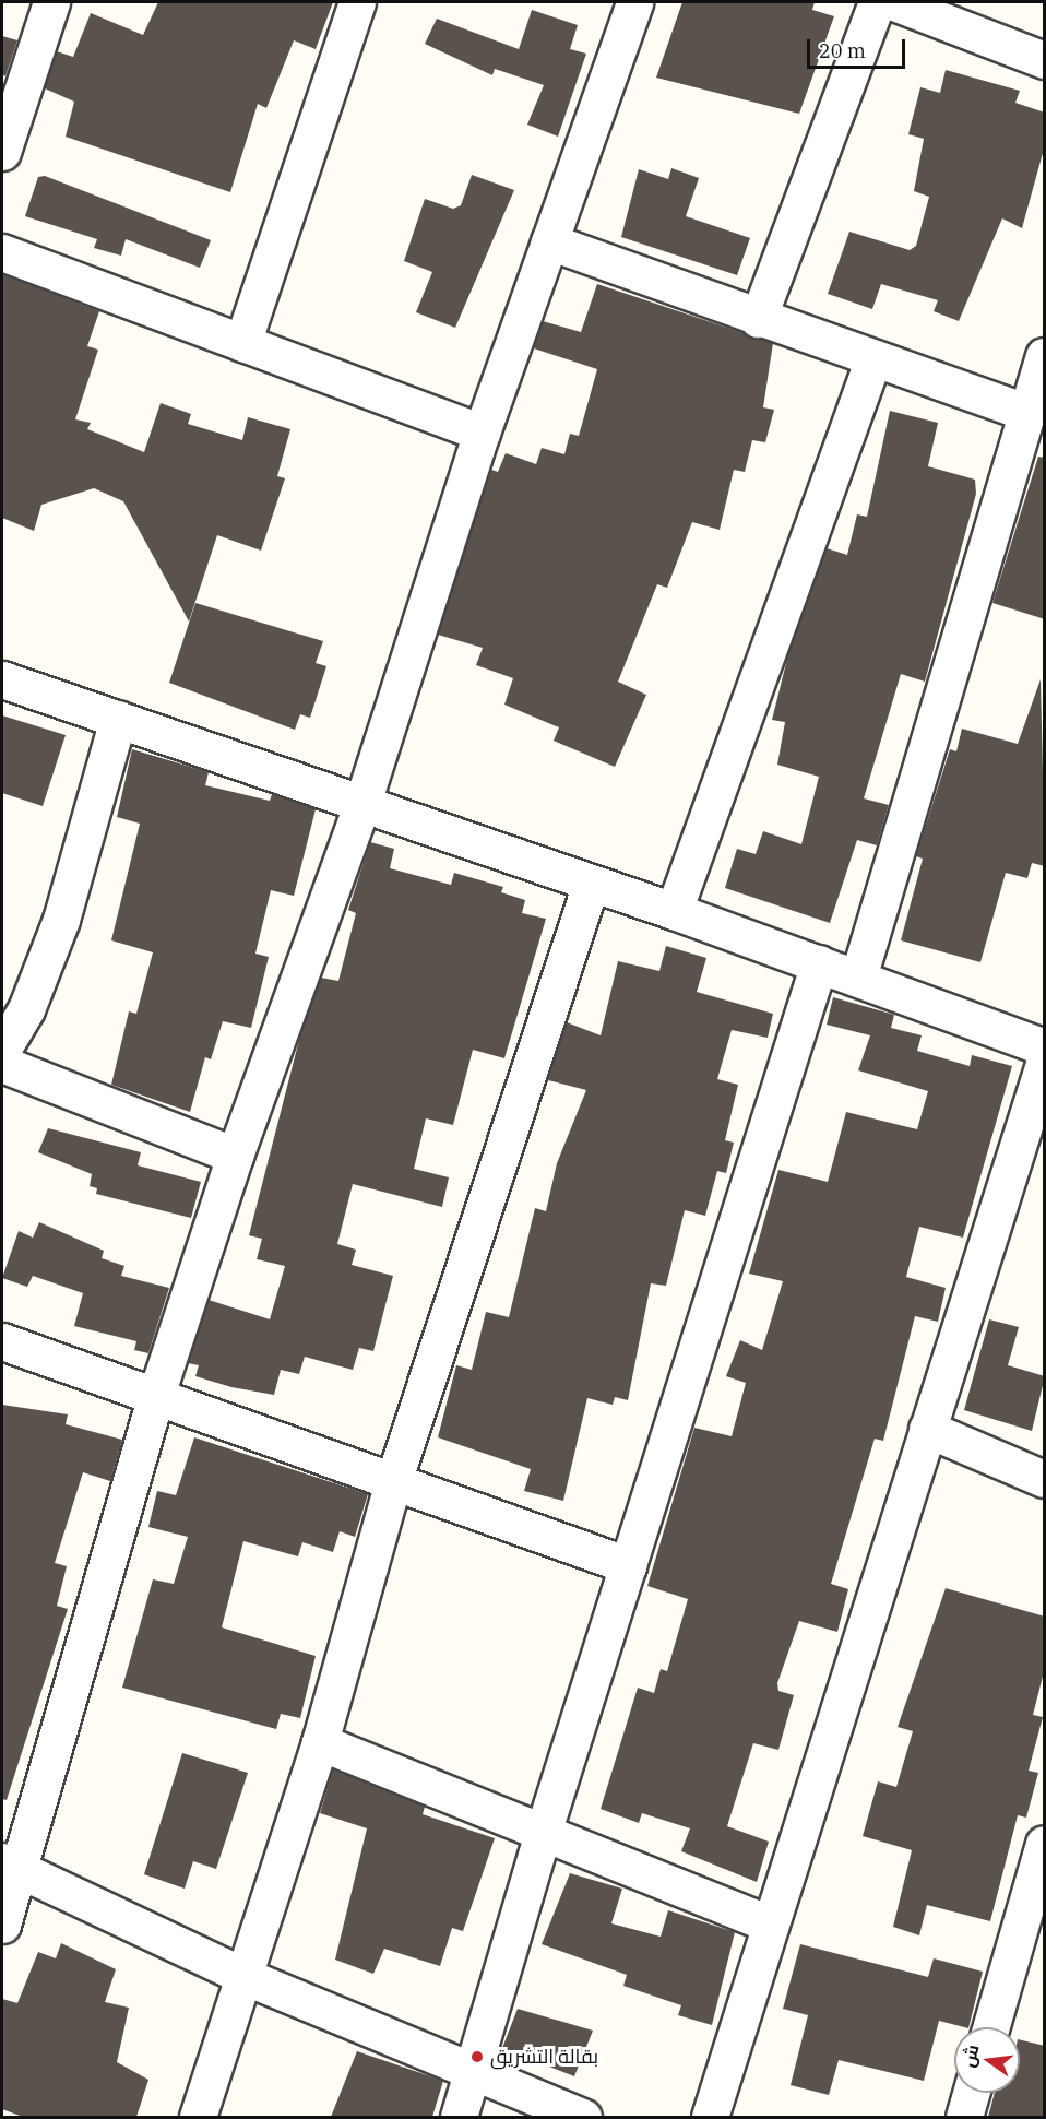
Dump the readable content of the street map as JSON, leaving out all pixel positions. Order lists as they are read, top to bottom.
{
  "places": ["بقالة التشريق"],
  "scale_bar": "20 m",
  "north": "left"
}
